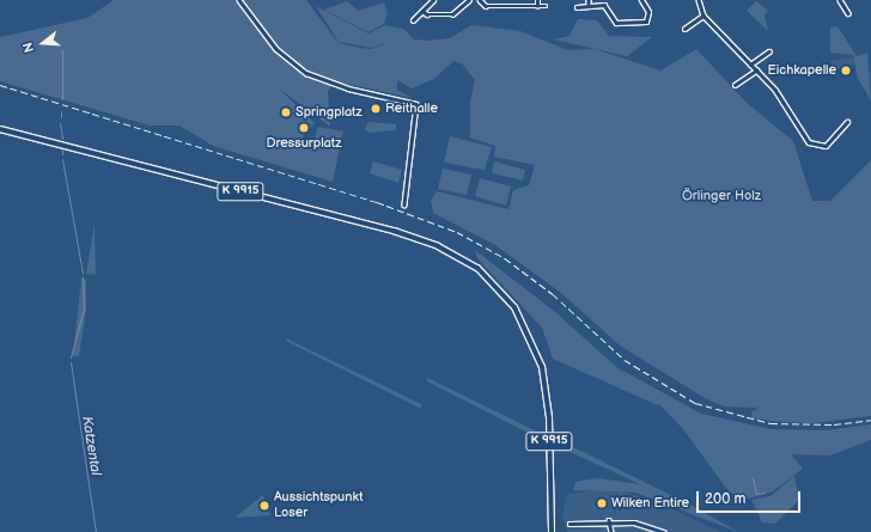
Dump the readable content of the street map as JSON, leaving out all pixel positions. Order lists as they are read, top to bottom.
{
  "streets": {
    "main road": ["K 9915"]
  },
  "water": ["Katzental"],
  "parks": ["Örlinger Holz"],
  "places": [
    "Eichkapelle",
    "Reithalle",
    "Springplatz",
    "Dressurplatz",
    "Wilken Entire",
    "Aussichtspunkt Loser"
  ],
  "scale_bar": "200 m",
  "north": "left"
}
